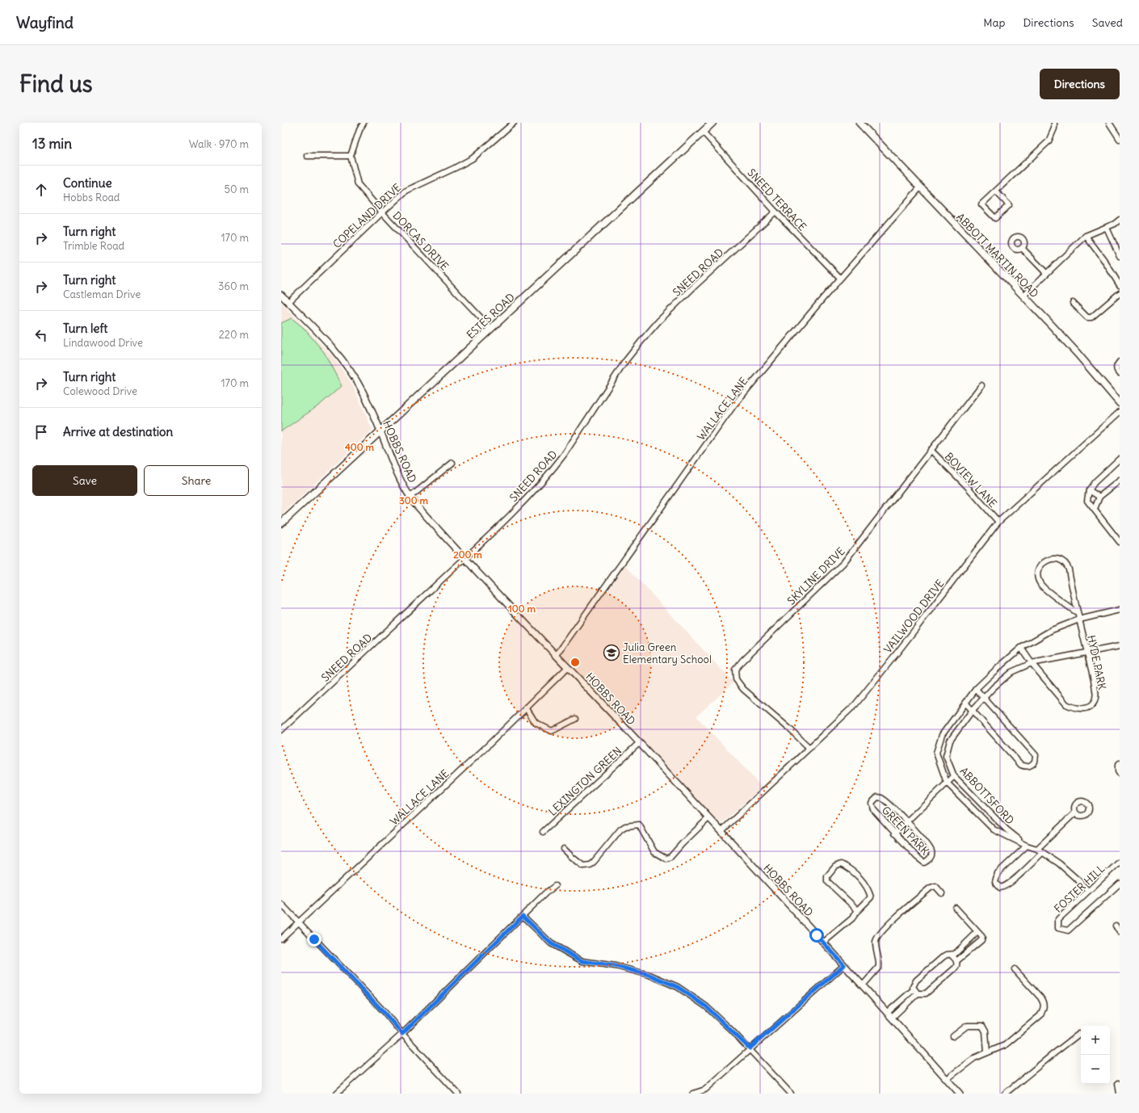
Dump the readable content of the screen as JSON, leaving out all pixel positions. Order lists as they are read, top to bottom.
{
  "streets": {
    "main road": ["ABBOTT MARTIN ROAD", "ESTES ROAD"],
    "street": [
      "SNEED TERRACE",
      "COPELAND DRIVE",
      "DORCAS DRIVE",
      "SNEED ROAD",
      "WALLACE LANE",
      "HOBBS ROAD",
      "BOVIEW LANE",
      "SKYLINE DRIVE",
      "VAILWOOD DRIVE",
      "HYDE PARK",
      "LEXINGTON GREEN",
      "ABBOTTSFORD",
      "GREEN PARK",
      "FOSTER HILL"
    ]
  },
  "crossings": [
    ["SNEED TERRACE", "SNEED ROAD"],
    ["SNEED TERRACE", "ESTES ROAD"],
    ["SNEED TERRACE", "WALLACE LANE"],
    ["COPELAND DRIVE", "DORCAS DRIVE"],
    ["COPELAND DRIVE", "HOBBS ROAD"],
    ["DORCAS DRIVE", "ESTES ROAD"],
    ["ABBOTT MARTIN ROAD", "WALLACE LANE"],
    ["SNEED ROAD", "HOBBS ROAD"],
    ["ESTES ROAD", "HOBBS ROAD"],
    ["WALLACE LANE", "HOBBS ROAD"],
    ["HOBBS ROAD", "VAILWOOD DRIVE"],
    ["HOBBS ROAD", "LEXINGTON GREEN"],
    ["BOVIEW LANE", "SKYLINE DRIVE"],
    ["BOVIEW LANE", "VAILWOOD DRIVE"],
    ["SKYLINE DRIVE", "VAILWOOD DRIVE"],
    ["HYDE PARK", "ABBOTTSFORD"],
    ["ABBOTTSFORD", "FOSTER HILL"]
  ],
  "places": {
    "school or university": ["Julia Green Elementary School"]
  },
  "page": {
    "header": "Wayfind",
    "nav": ["Map", "Directions", "Saved"],
    "buttons": [
      "Directions",
      ["Save", "Share"]
    ],
    "title": "Find us",
    "heading": ["13 min", "Walk · 970 m"],
    "list": [
      ["Continue", "Hobbs Road", "50 m"],
      ["Turn right", "Trimble Road", "170 m"],
      ["Turn right", "Castleman Drive", "360 m"],
      ["Turn left", "Lindawood Drive", "220 m"],
      ["Turn right", "Colewood Drive", "170 m"],
      "Arrive at destination"
    ],
    "map_buttons": ["+", "−"]
  },
  "rings": [
    "400 m",
    "300 m",
    "200 m",
    "100 m"
  ]
}
